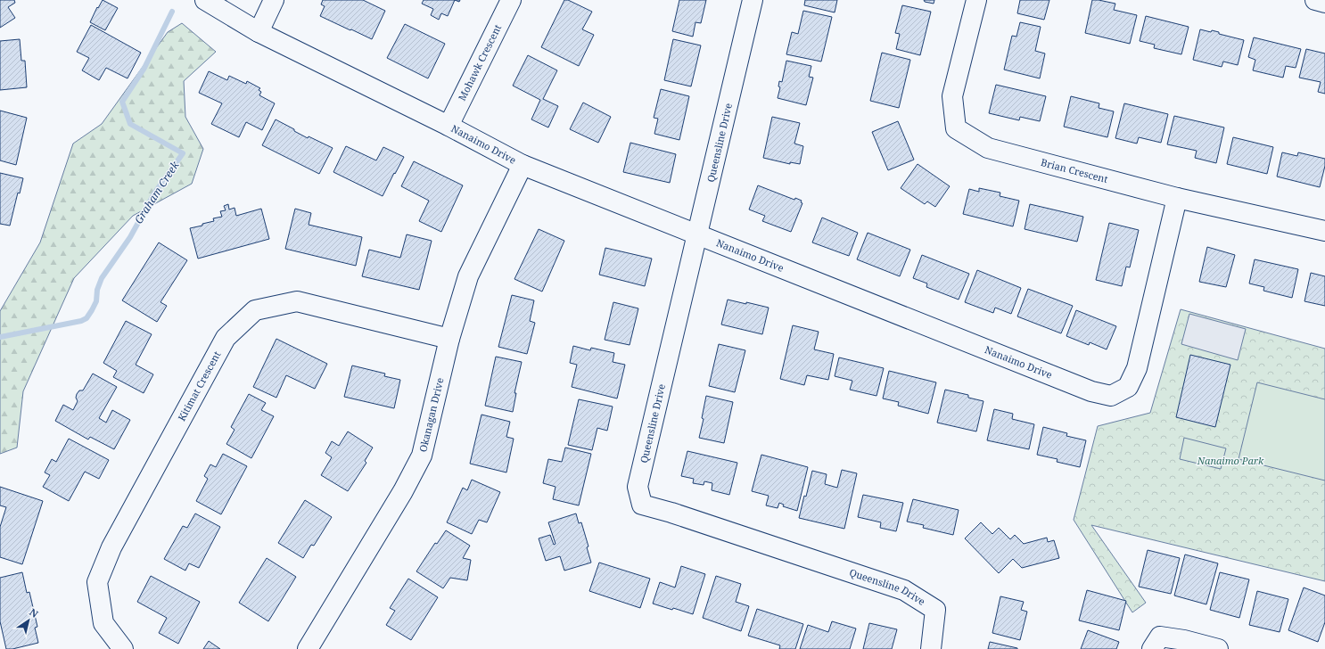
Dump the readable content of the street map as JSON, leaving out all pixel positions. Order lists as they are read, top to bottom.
{
  "streets": {
    "street": [
      "Mohawk Crescent",
      "Queensline Drive",
      "Nanaimo Drive",
      "Brian Crescent",
      "Kitimat Crescent",
      "Okanagan Drive"
    ]
  },
  "crossings": [
    ["Mohawk Crescent", "Nanaimo Drive"],
    ["Queensline Drive", "Nanaimo Drive"],
    ["Nanaimo Drive", "Brian Crescent"],
    ["Nanaimo Drive", "Okanagan Drive"],
    ["Kitimat Crescent", "Okanagan Drive"]
  ],
  "water": ["Graham Creek"],
  "parks": ["Nanaimo Park"],
  "north": "top right"
}
